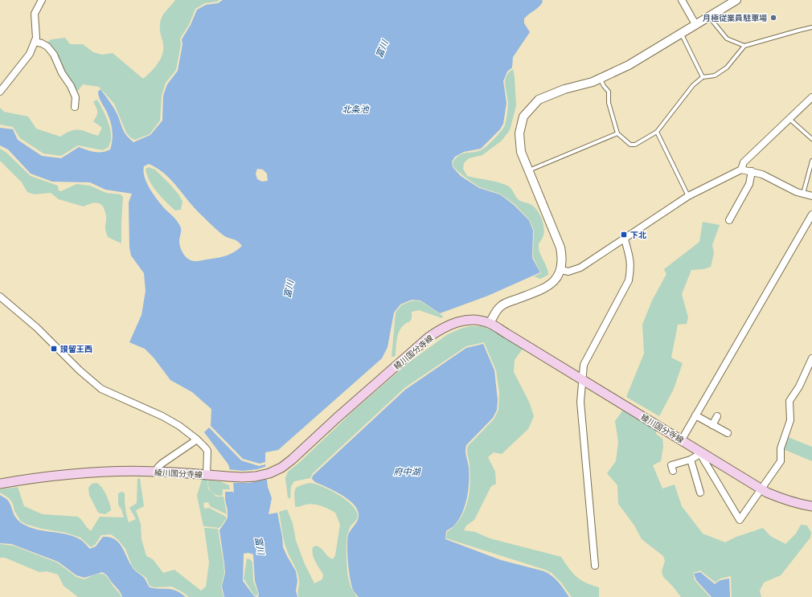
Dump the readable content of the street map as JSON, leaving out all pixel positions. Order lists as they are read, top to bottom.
{
  "streets": {
    "main road": ["綾川国分寺線"]
  },
  "water": ["富川", "北条池", "府中湖"],
  "places": {
    "other": ["月極従業員駐車場"],
    "transit": ["下北", "讃留王西"]
  }
}
